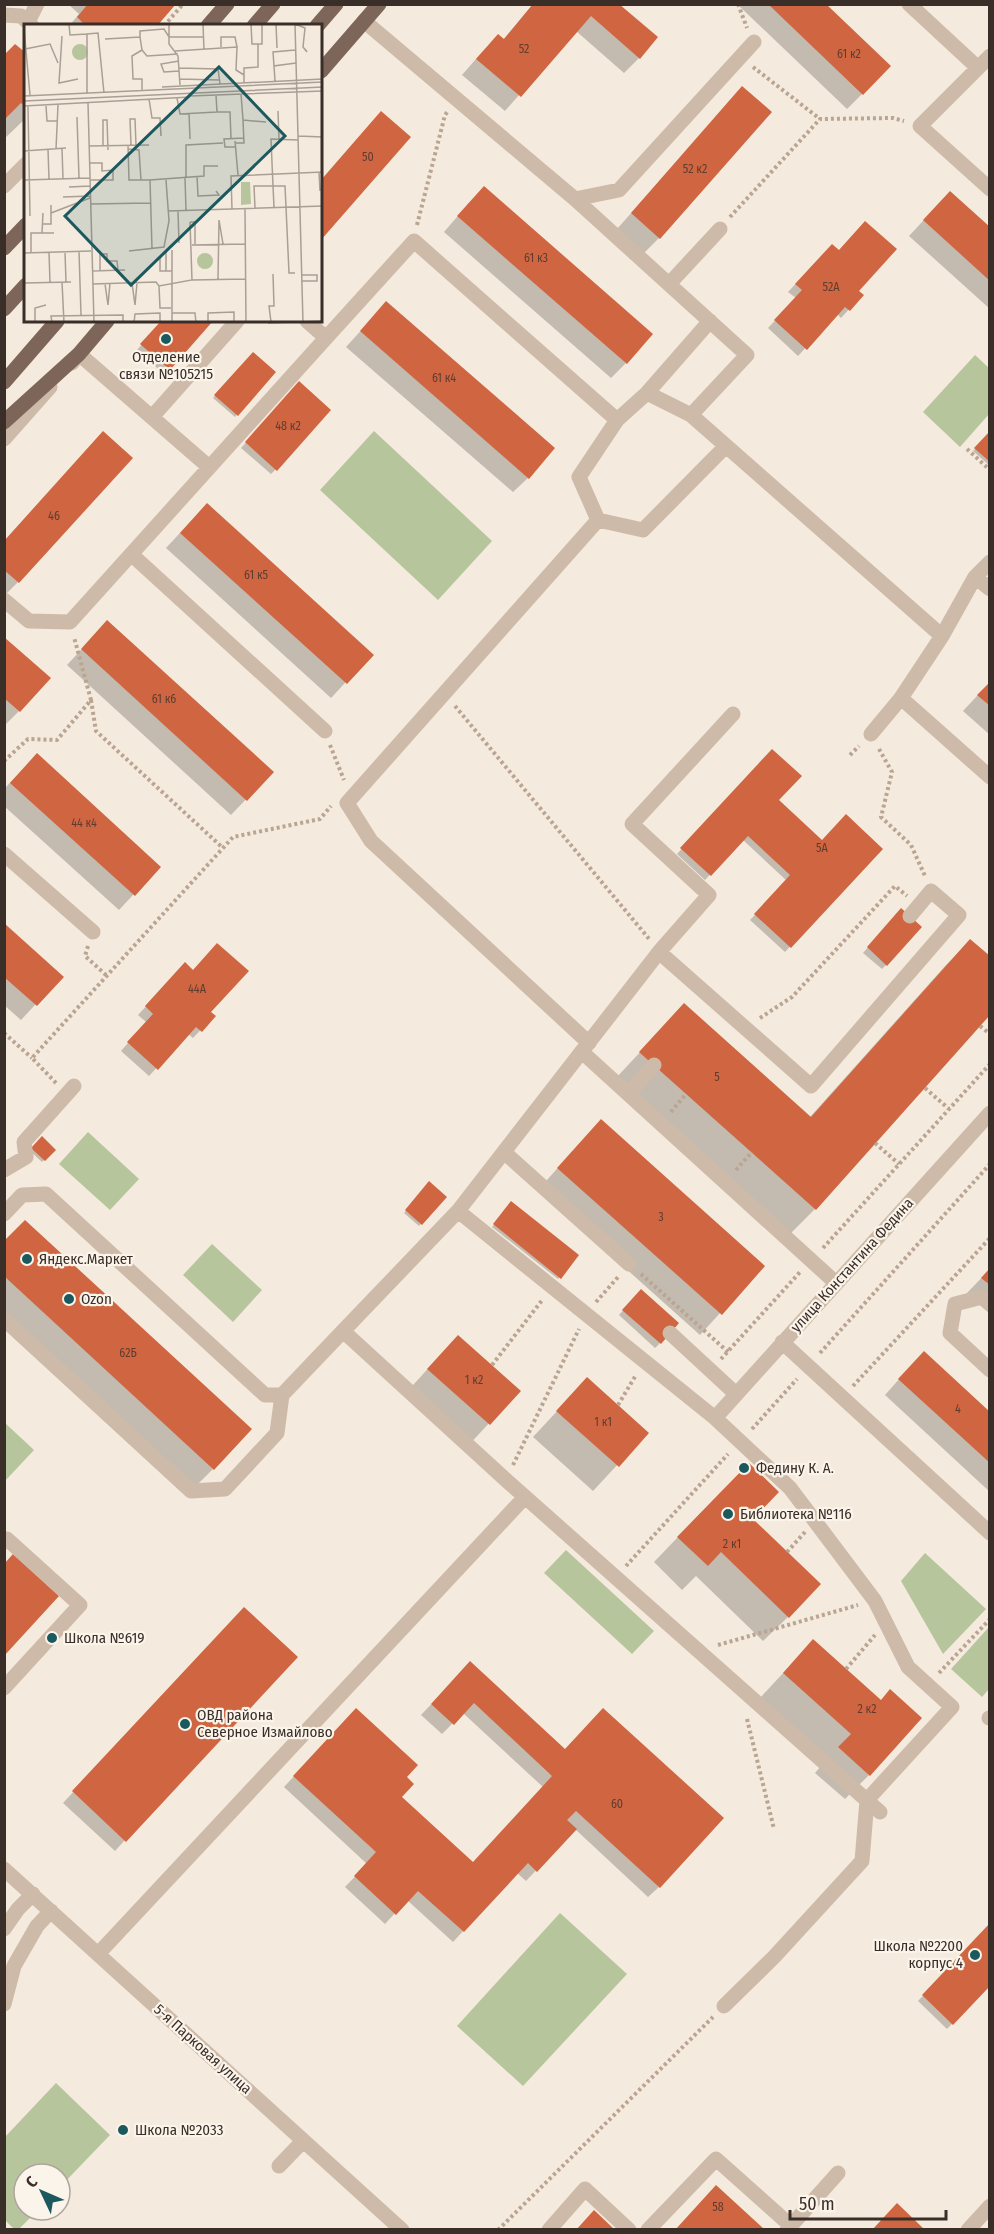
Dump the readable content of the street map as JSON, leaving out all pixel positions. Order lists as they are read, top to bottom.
{
  "streets": {
    "street": ["улица Константина Федина", "5-я Парковая улица"]
  },
  "places": [
    "Отделение связи №105215",
    "Яндекс.Маркет",
    "Ozon",
    "Федину К. А.",
    "Библиотека №116",
    "Школа №619",
    "ОВД района Северное Измайлово",
    "Школа №2200 корпус 4",
    "Школа №2033"
  ],
  "house_numbers": [
    "52",
    "61 к2",
    "50",
    "52 к2",
    "61 к3",
    "52А",
    "61 к4",
    "48 к2",
    "46",
    "61 к5",
    "61 к6",
    "44 к4",
    "5А",
    "44А",
    "5",
    "3",
    "62Б",
    "1 к2",
    "4",
    "1 к1",
    "2 к1",
    "2 к2",
    "60",
    "58"
  ],
  "scale_bar": "50 m",
  "north": "top left"
}
